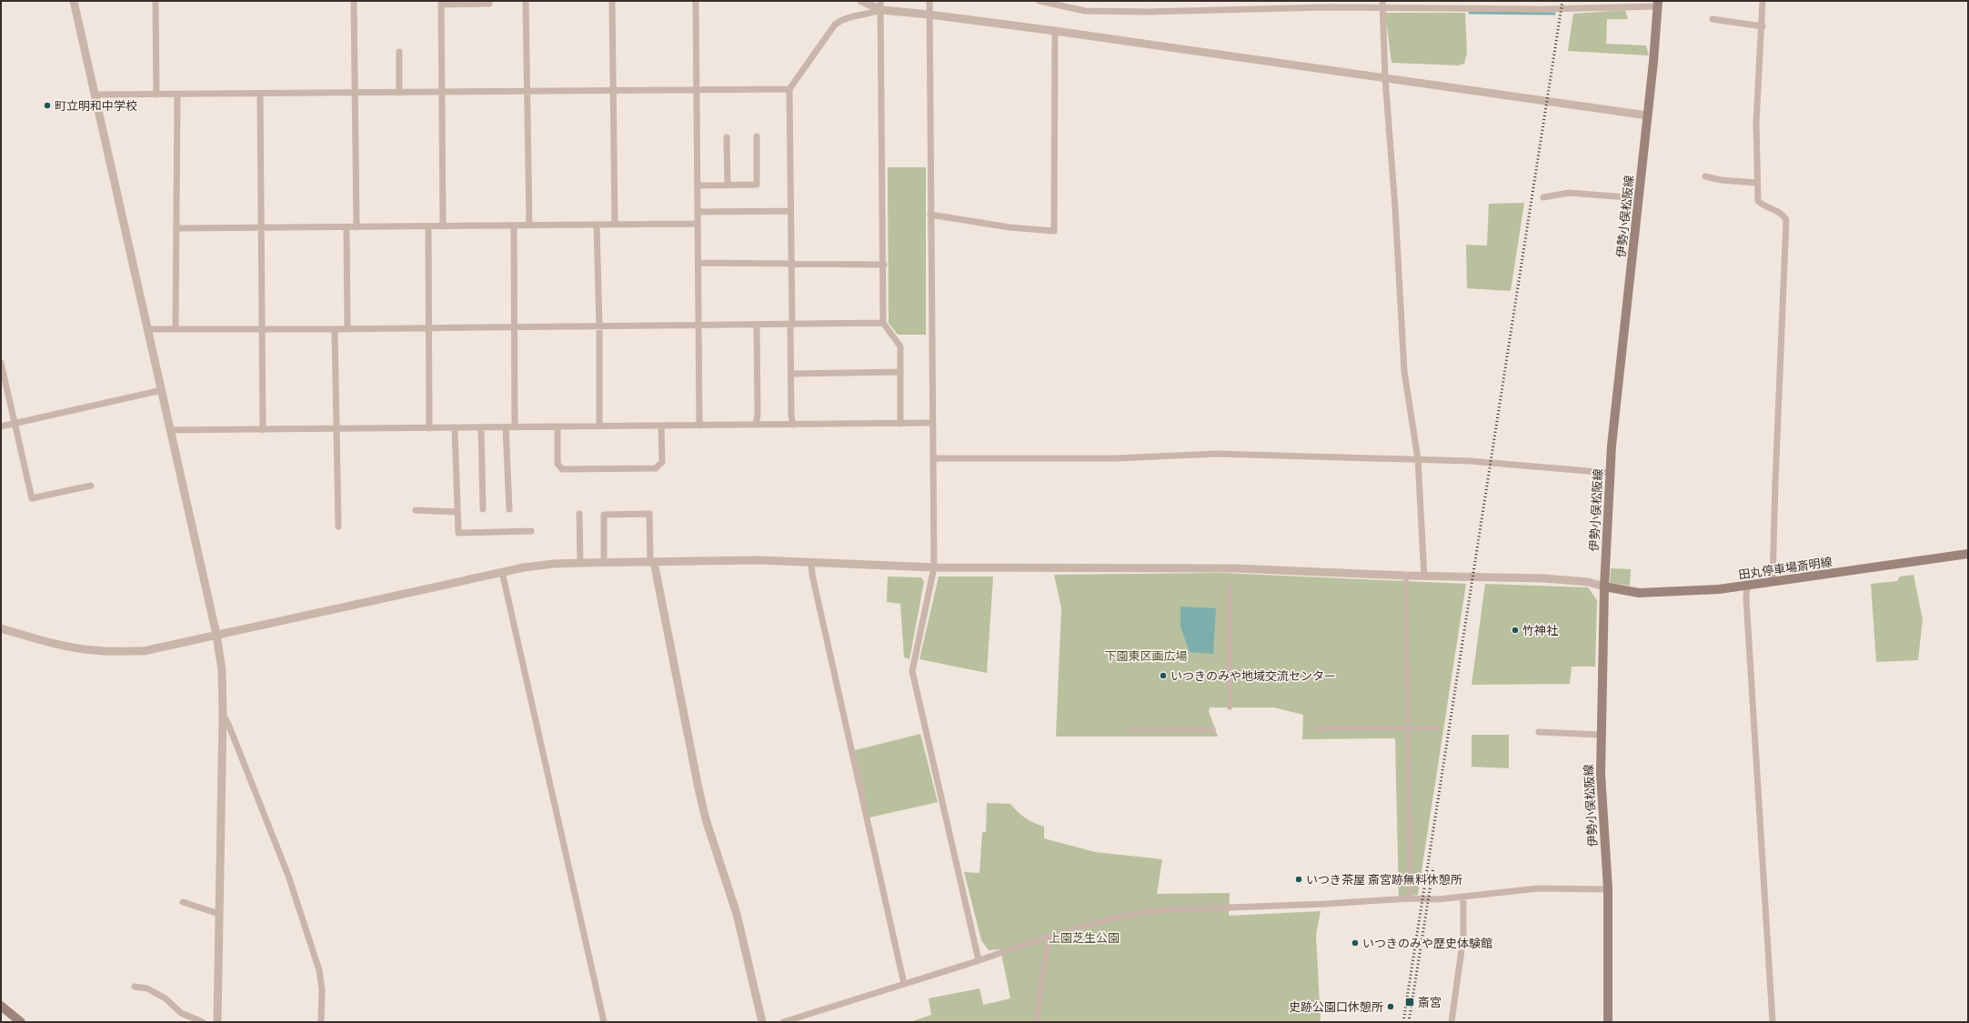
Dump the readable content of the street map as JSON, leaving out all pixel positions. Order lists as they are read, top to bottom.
{
  "streets": {
    "main road": ["伊勢小俣松阪線", "田丸停車場斎明線"]
  },
  "crossings": [
    ["伊勢小俣松阪線", "田丸停車場斎明線"]
  ],
  "parks": ["下園東区画広場", "上園芝生公園"],
  "places": {
    "other": [
      "町立明和中学校",
      "竹神社",
      "いつきのみや地域交流センター",
      "いつき茶屋 斎宮跡無料休憩所",
      "いつきのみや歴史体験館",
      "史跡公園口休憩所"
    ],
    "transit": ["斎宮"]
  }
}
